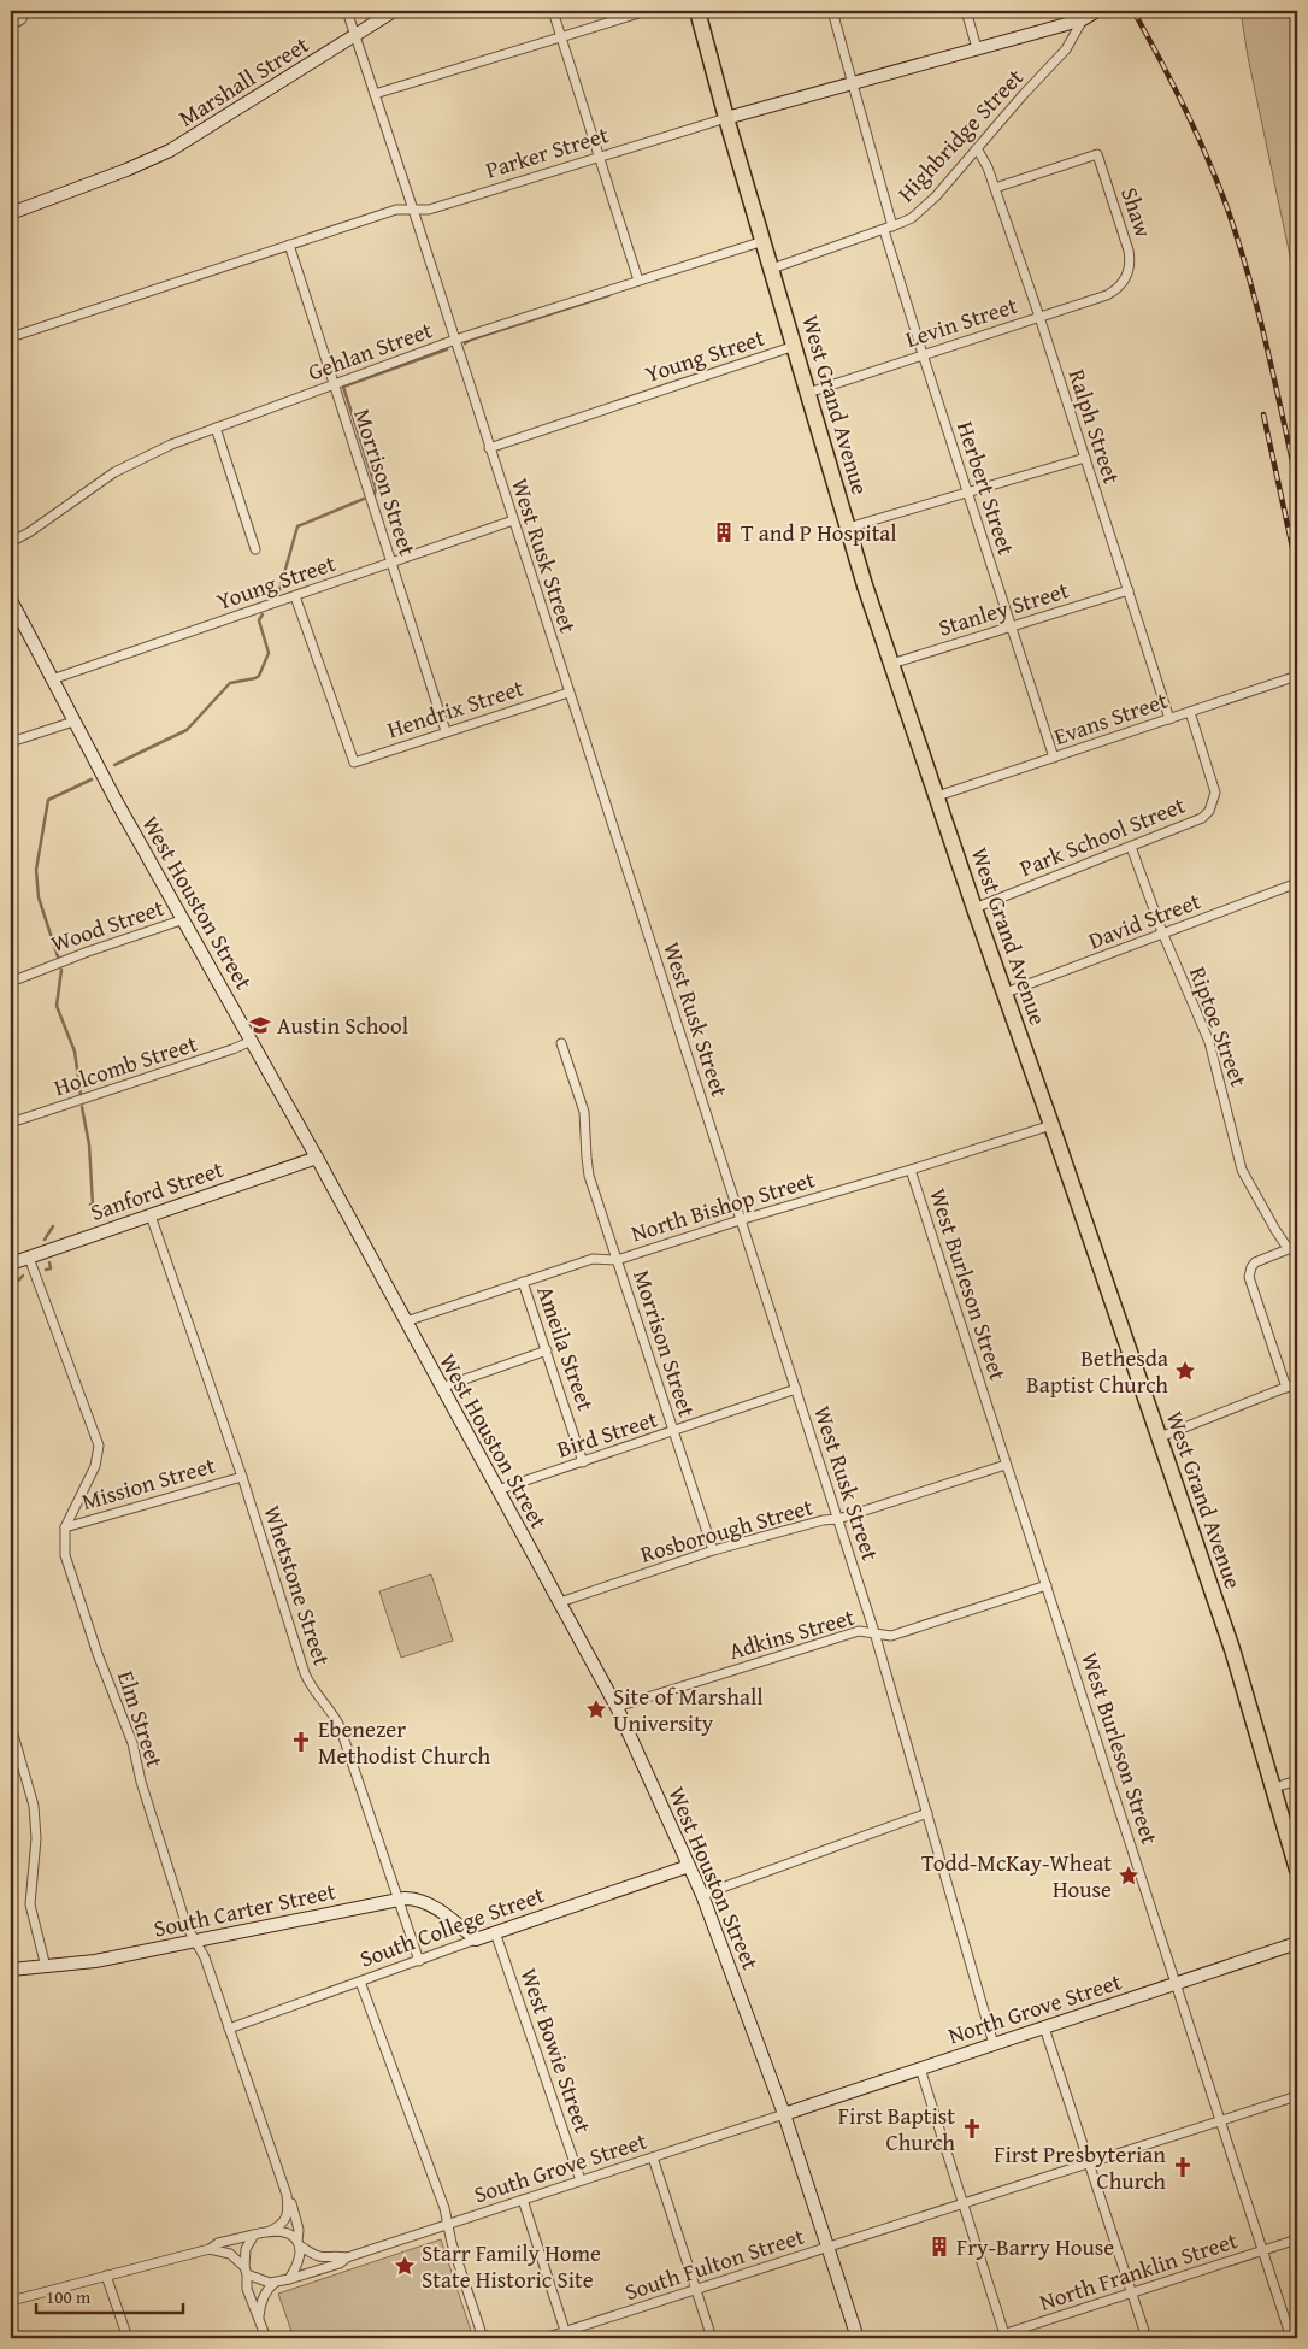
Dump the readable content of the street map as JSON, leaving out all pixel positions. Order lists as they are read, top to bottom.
{
  "streets": {
    "highway": ["West Grand Avenue"],
    "main road": [
      "Marshall Street",
      "Parker Street",
      "West Houston Street",
      "Sanford Street",
      "South Carter Street",
      "South College Street",
      "North Grove Street"
    ],
    "street": [
      "Highbridge Street",
      "Shaw",
      "Levin Street",
      "Gehlan Street",
      "Young Street",
      "Ralph Street",
      "Morrison Street",
      "Herbert Street",
      "West Rusk Street",
      "Stanley Street",
      "Hendrix Street",
      "Evans Street",
      "Park School Street",
      "David Street",
      "Wood Street",
      "Riptoe Street",
      "Holcomb Street",
      "North Bishop Street",
      "West Burleson Street",
      "Ameila Street",
      "Bird Street",
      "Mission Street",
      "Rosborough Street",
      "Whetstone Street",
      "Adkins Street",
      "Elm Street",
      "West Bowie Street",
      "South Grove Street",
      "South Fulton Street",
      "North Franklin Street"
    ]
  },
  "crossings": [
    ["Marshall Street", "West Rusk Street"],
    ["Highbridge Street", "Parker Street"],
    ["Highbridge Street", "West Grand Avenue"],
    ["Highbridge Street", "Ralph Street"],
    ["Highbridge Street", "Herbert Street"],
    ["Parker Street", "West Grand Avenue"],
    ["Parker Street", "Morrison Street"],
    ["Parker Street", "Herbert Street"],
    ["Parker Street", "West Rusk Street"],
    ["Shaw", "Levin Street"],
    ["Shaw", "Ralph Street"],
    ["Levin Street", "West Grand Avenue"],
    ["Levin Street", "Ralph Street"],
    ["Levin Street", "Herbert Street"],
    ["Gehlan Street", "West Grand Avenue"],
    ["Gehlan Street", "Morrison Street"],
    ["Gehlan Street", "West Rusk Street"],
    ["Young Street", "West Grand Avenue"],
    ["Young Street", "Morrison Street"],
    ["Young Street", "West Rusk Street"],
    ["Young Street", "Hendrix Street"],
    ["Young Street", "West Houston Street"],
    ["West Grand Avenue", "Stanley Street"],
    ["West Grand Avenue", "Evans Street"],
    ["West Grand Avenue", "Park School Street"],
    ["West Grand Avenue", "David Street"],
    ["West Grand Avenue", "North Bishop Street"],
    ["Ralph Street", "Stanley Street"],
    ["Ralph Street", "Evans Street"],
    ["Morrison Street", "Hendrix Street"],
    ["Morrison Street", "North Bishop Street"],
    ["Morrison Street", "Bird Street"],
    ["Morrison Street", "Rosborough Street"],
    ["Herbert Street", "Stanley Street"],
    ["Herbert Street", "Evans Street"],
    ["West Rusk Street", "Hendrix Street"],
    ["West Rusk Street", "North Bishop Street"],
    ["West Rusk Street", "Bird Street"],
    ["West Rusk Street", "Rosborough Street"],
    ["West Rusk Street", "Adkins Street"],
    ["West Rusk Street", "North Grove Street"],
    ["Evans Street", "Park School Street"],
    ["Park School Street", "Riptoe Street"],
    ["West Houston Street", "Wood Street"],
    ["West Houston Street", "Holcomb Street"],
    ["West Houston Street", "Sanford Street"],
    ["West Houston Street", "North Bishop Street"],
    ["West Houston Street", "Bird Street"],
    ["West Houston Street", "Rosborough Street"],
    ["West Houston Street", "Adkins Street"],
    ["West Houston Street", "South College Street"],
    ["West Houston Street", "North Grove Street"],
    ["West Houston Street", "South Grove Street"],
    ["West Houston Street", "South Fulton Street"],
    ["David Street", "Riptoe Street"],
    ["Sanford Street", "Whetstone Street"],
    ["Sanford Street", "Elm Street"],
    ["North Bishop Street", "West Burleson Street"],
    ["North Bishop Street", "Ameila Street"],
    ["West Burleson Street", "Rosborough Street"],
    ["West Burleson Street", "Adkins Street"],
    ["West Burleson Street", "North Grove Street"],
    ["West Burleson Street", "South Fulton Street"],
    ["West Burleson Street", "North Franklin Street"],
    ["Ameila Street", "Bird Street"],
    ["Mission Street", "Whetstone Street"],
    ["Mission Street", "Elm Street"],
    ["Whetstone Street", "South Carter Street"],
    ["Whetstone Street", "South College Street"],
    ["Elm Street", "South Carter Street"],
    ["Elm Street", "South College Street"],
    ["Elm Street", "South Grove Street"],
    ["South Carter Street", "South College Street"],
    ["South College Street", "West Bowie Street"],
    ["North Grove Street", "South Grove Street"],
    ["West Bowie Street", "South Grove Street"]
  ],
  "places": {
    "building": ["T and P Hospital", "Fry-Barry House"],
    "school or university": ["Austin School"],
    "place": [
      "Bethesda Baptist Church",
      "Site of Marshall University",
      "Todd-McKay-Wheat House",
      "Starr Family Home State Historic Site"
    ],
    "church": ["Ebenezer Methodist Church", "First Baptist Church", "First Presbyterian Church"]
  },
  "scale_bar": "100 m"
}
